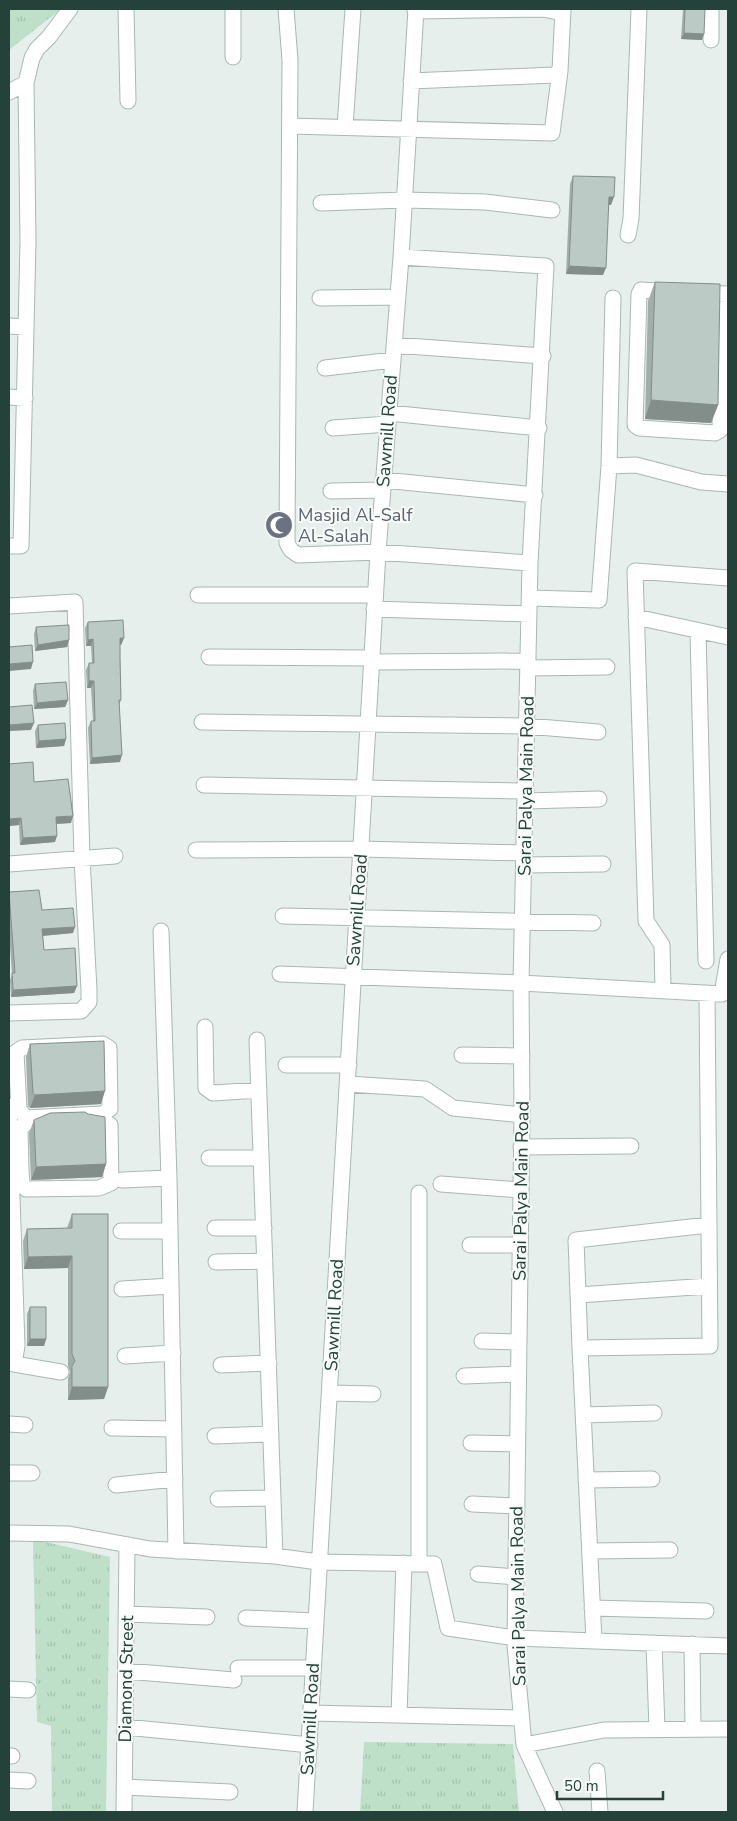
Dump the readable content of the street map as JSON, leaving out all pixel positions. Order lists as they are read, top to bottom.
{
  "streets": {
    "street": ["Sawmill Road", "Sarai Palya Main Road", "Diamond Street"]
  },
  "crossings": [
    ["Sawmill Road", "Sarai Palya Main Road"]
  ],
  "places": {
    "mosque": ["Masjid Al-Salf Al-Salah"]
  },
  "scale_bar": "50 m"
}
